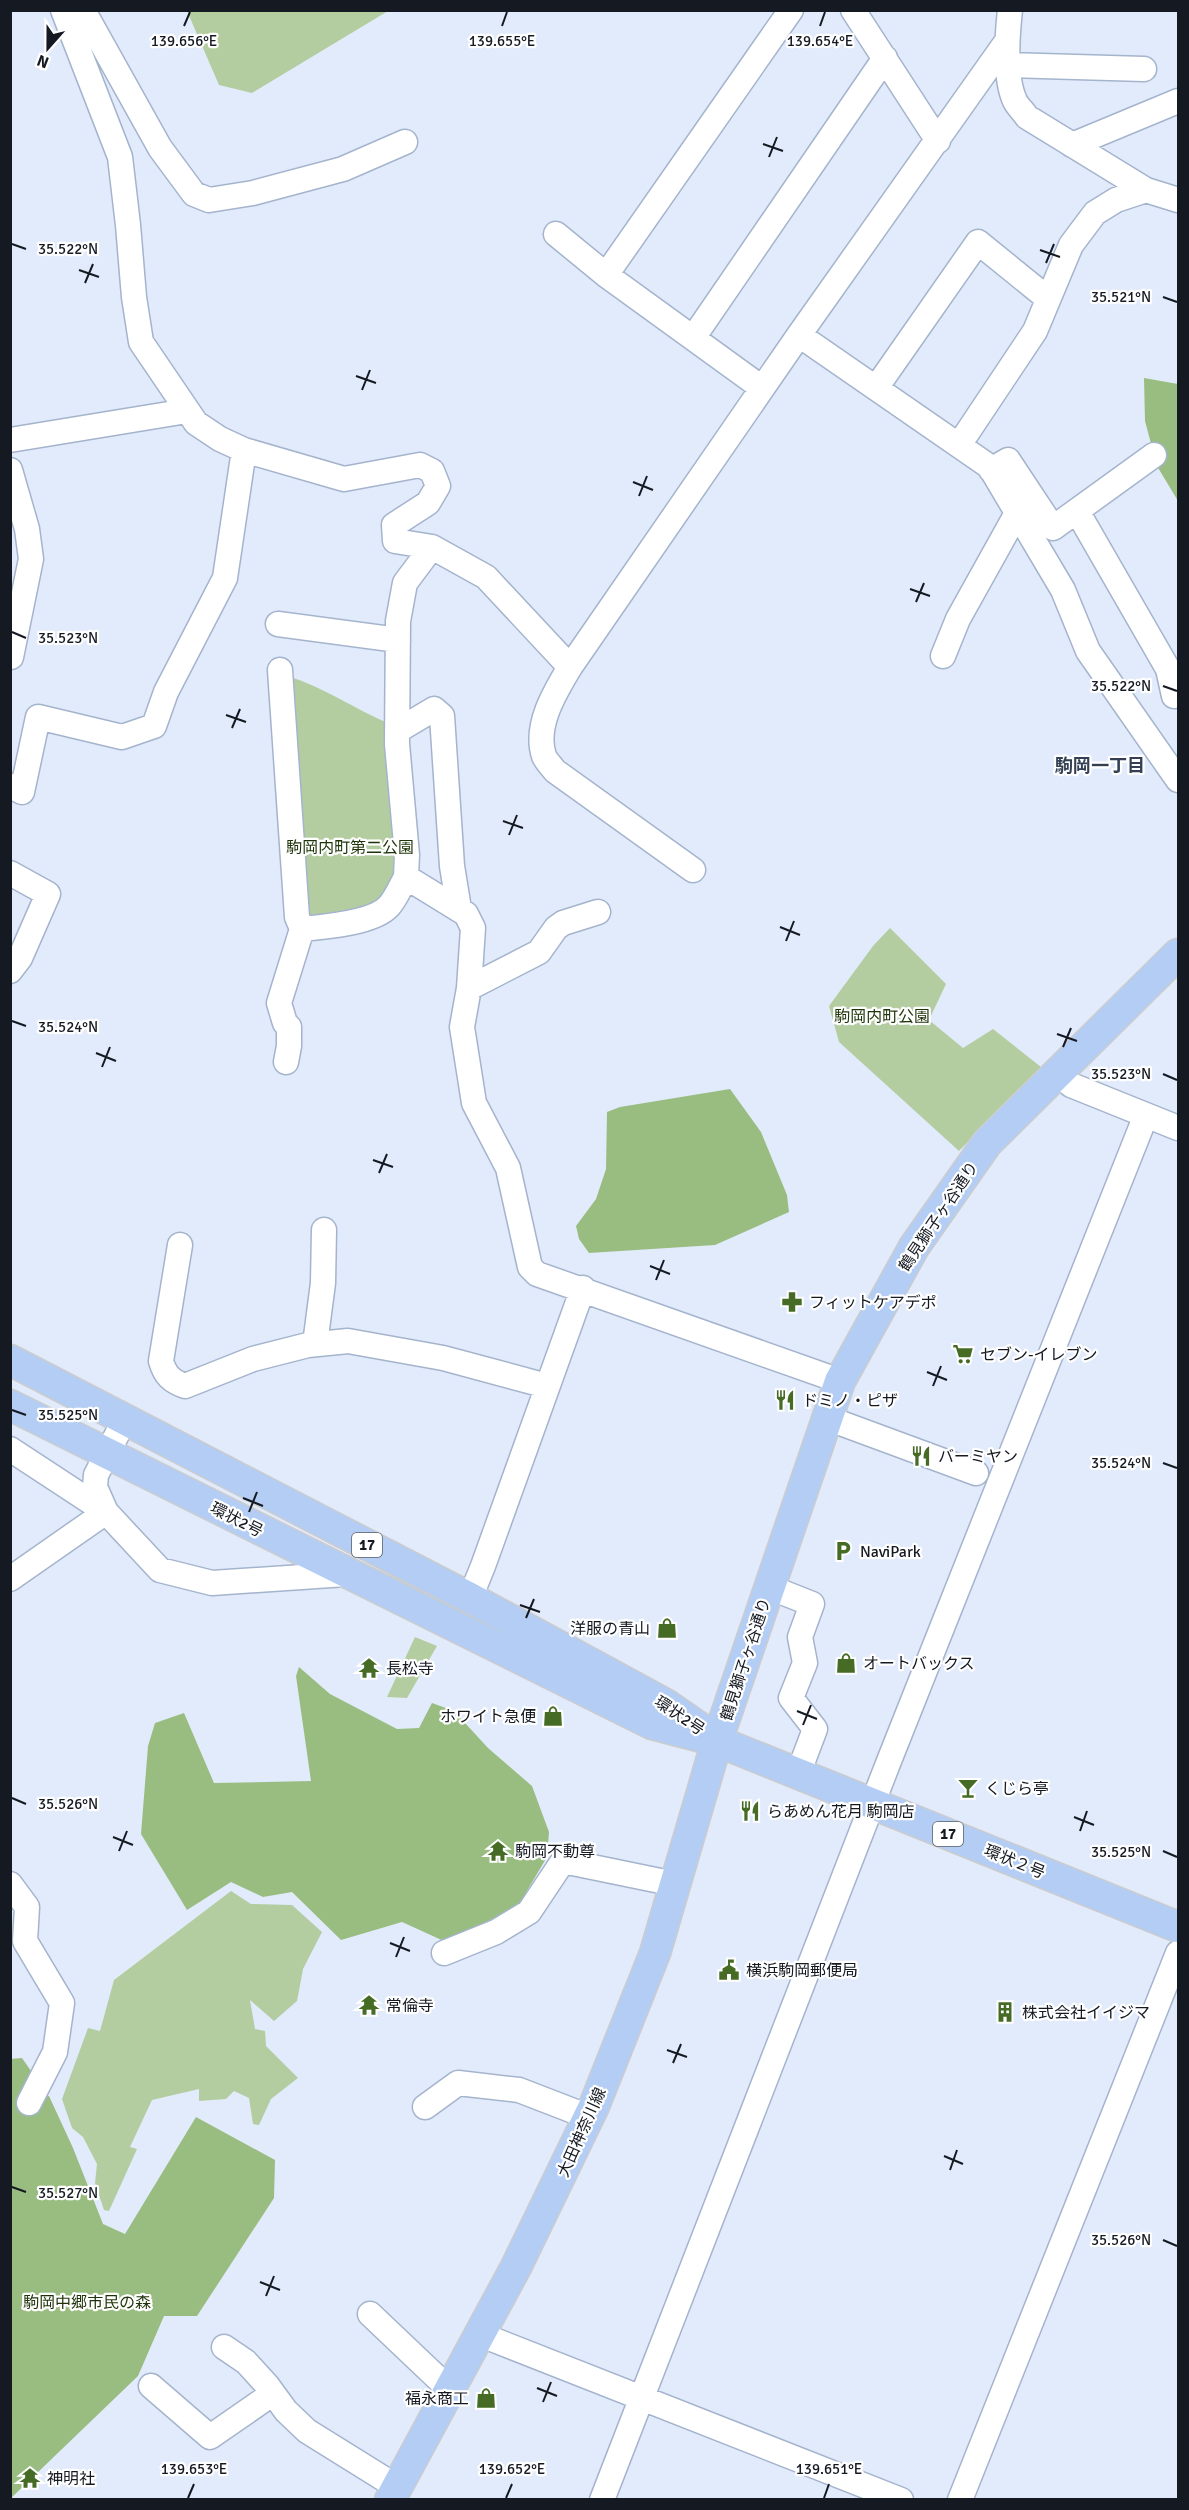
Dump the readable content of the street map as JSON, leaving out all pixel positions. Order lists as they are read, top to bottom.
{
  "streets": {
    "main road": [
      "鶴見獅子ヶ谷通り",
      "環状2号",
      "17",
      "環状２号",
      "大田神奈川線"
    ]
  },
  "crossings": [
    ["鶴見獅子ヶ谷通り", "環状2号"],
    ["鶴見獅子ヶ谷通り", "環状２号"],
    ["鶴見獅子ヶ谷通り", "大田神奈川線"],
    ["環状2号", "環状２号"],
    ["環状2号", "大田神奈川線"],
    ["環状２号", "大田神奈川線"]
  ],
  "districts": ["駒岡一丁目"],
  "parks": ["駒岡内町第二公園", "駒岡内町公園", "駒岡中郷市民の森"],
  "places": {
    "pharmacy": ["フィットケアデポ"],
    "supermarket": ["セブン-イレブン"],
    "restaurant": ["ドミノ・ピザ", "バーミヤン", "らあめん花月 駒岡店"],
    "parking": ["NaviPark"],
    "shop": [
      "洋服の青山",
      "オートバックス",
      "ホワイト急便",
      "福永商工"
    ],
    "temple": [
      "長松寺",
      "駒岡不動尊",
      "常倫寺",
      "神明社"
    ],
    "bar": ["くじら亭"],
    "public building": ["横浜駒岡郵便局"],
    "building": ["株式会社イイジマ"]
  },
  "north": "bottom",
  "coordinates": [
    "139.656°E",
    "139.655°E",
    "139.654°E",
    "35.522°N",
    "35.521°N",
    "35.523°N",
    "35.524°N",
    "35.525°N",
    "35.526°N",
    "35.527°N",
    "139.653°E",
    "139.652°E",
    "139.651°E"
  ]
}
